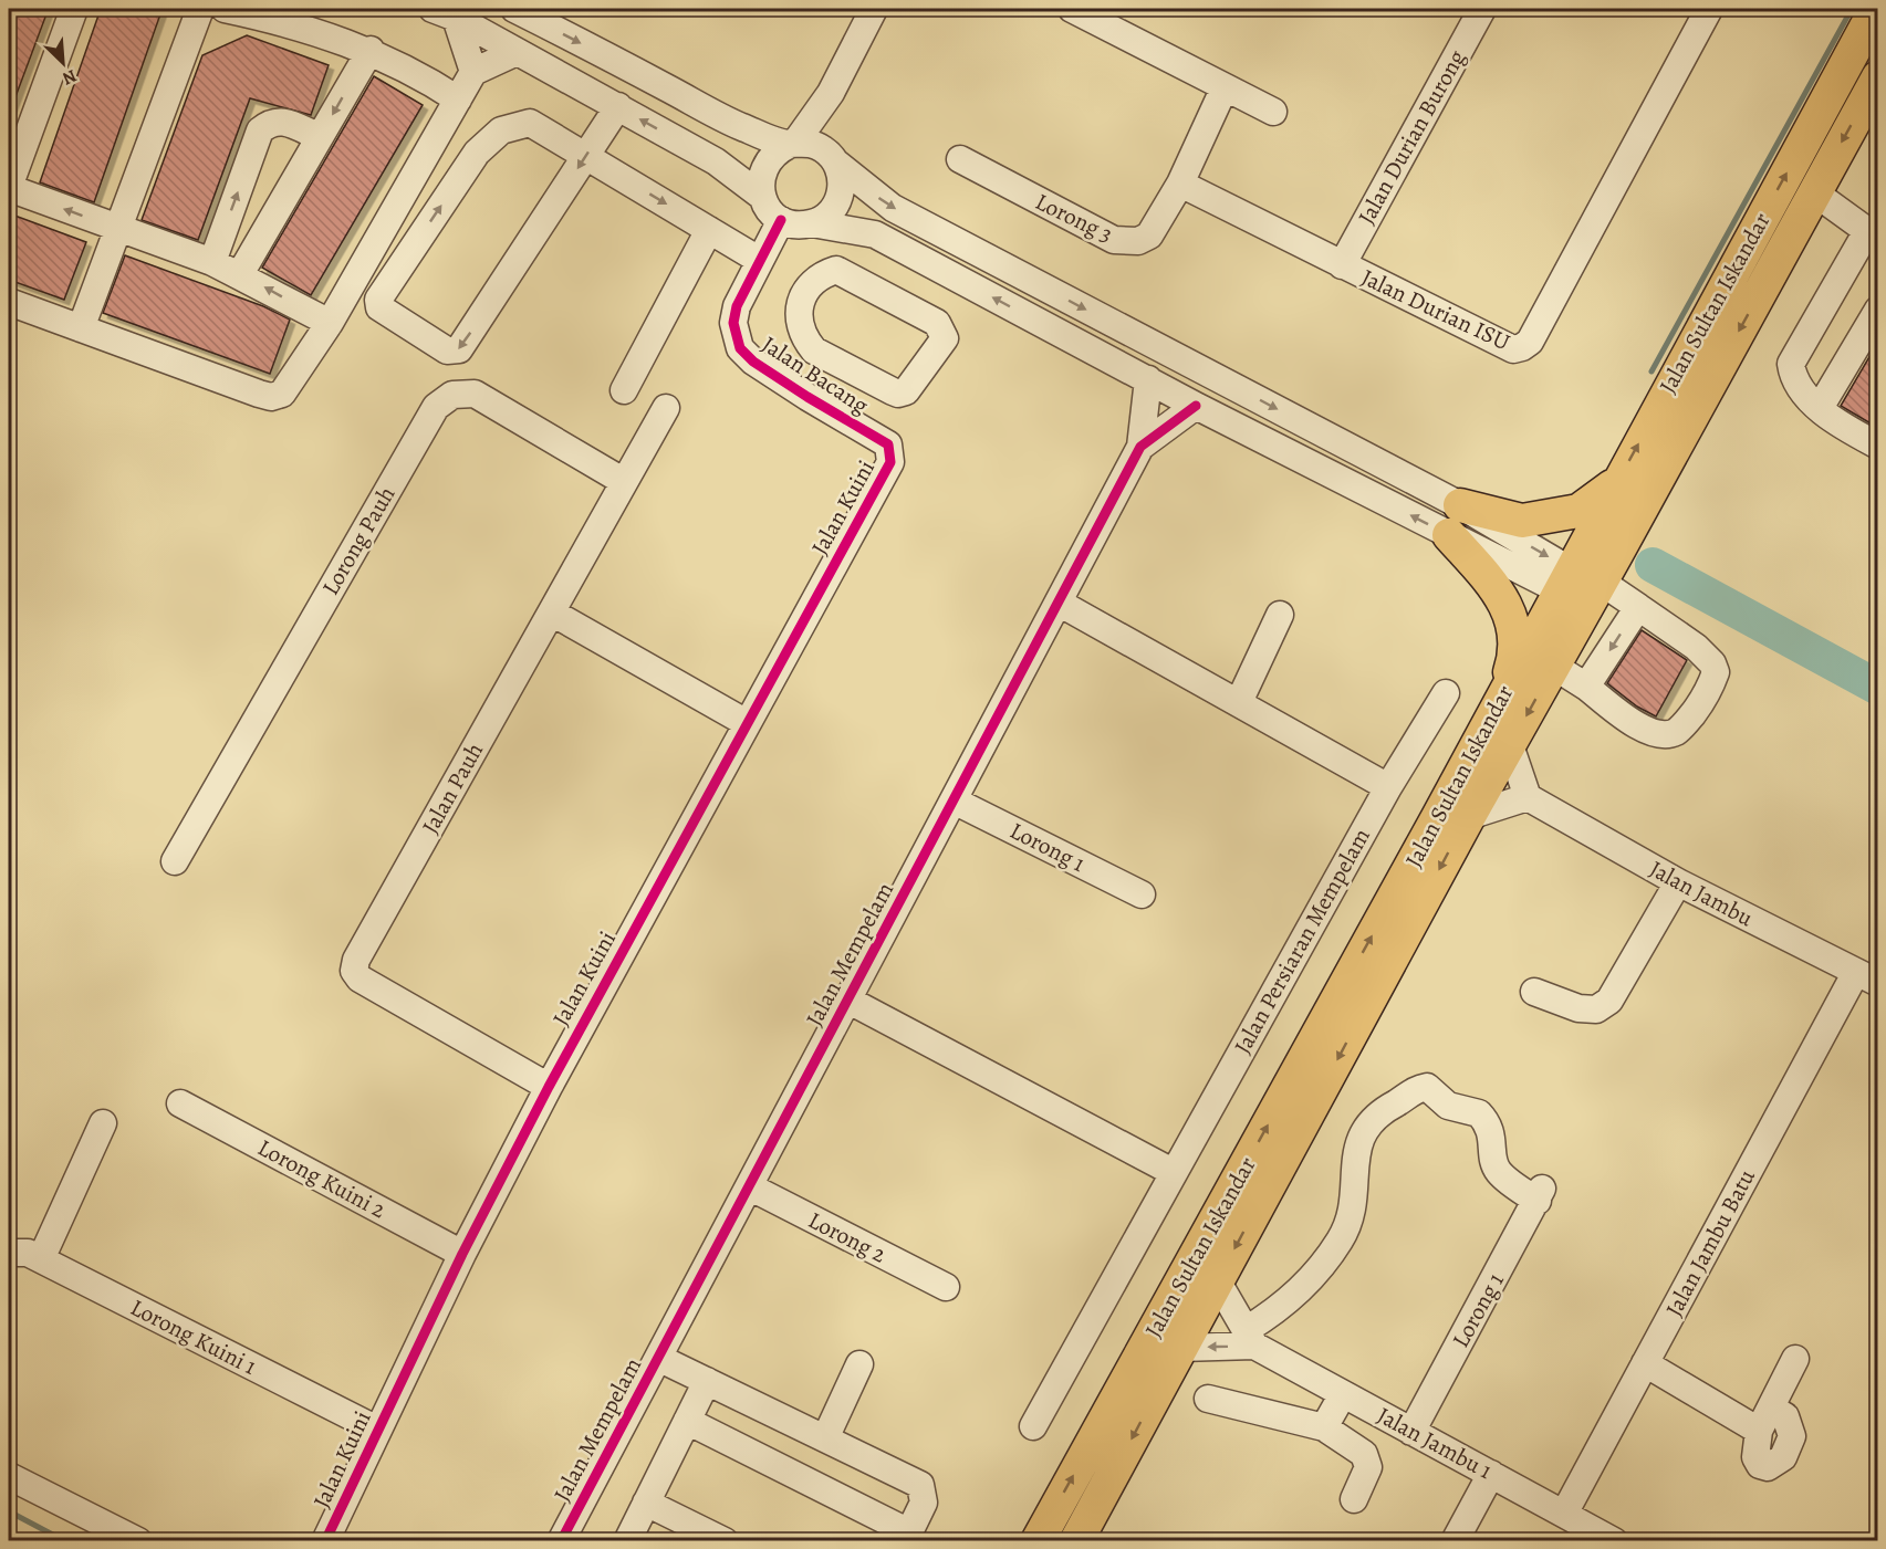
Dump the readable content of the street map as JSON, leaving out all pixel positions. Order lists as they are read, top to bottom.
{
  "streets": {
    "main road": ["Jalan Sultan Iskandar"],
    "street": [
      "Jalan Durian Burong",
      "Lorong 3",
      "Jalan Durian ISU",
      "Jalan Bacang",
      "Jalan Kuini",
      "Lorong Pauh",
      "Jalan Pauh",
      "Lorong 1",
      "Jalan Jambu",
      "Jalan Persiaran Mempelam",
      "Jalan Mempelam",
      "Lorong Kuini 2",
      "Lorong 2",
      "Jalan Jambu Batu",
      "Lorong Kuini 1",
      "Jalan Jambu 1"
    ]
  },
  "crossings": [
    ["Jalan Durian Burong", "Jalan Durian ISU"],
    ["Lorong 3", "Jalan Durian ISU"],
    ["Jalan Bacang", "Jalan Kuini"],
    ["Jalan Kuini", "Jalan Pauh"],
    ["Jalan Kuini", "Lorong Kuini 2"],
    ["Jalan Kuini", "Lorong Kuini 1"],
    ["Lorong Pauh", "Jalan Pauh"],
    ["Lorong 1", "Jalan Mempelam"],
    ["Lorong 1", "Jalan Jambu 1"],
    ["Jalan Jambu", "Jalan Jambu Batu"],
    ["Jalan Mempelam", "Lorong 2"],
    ["Jalan Jambu Batu", "Jalan Jambu 1"]
  ],
  "north": "bottom right"
}
